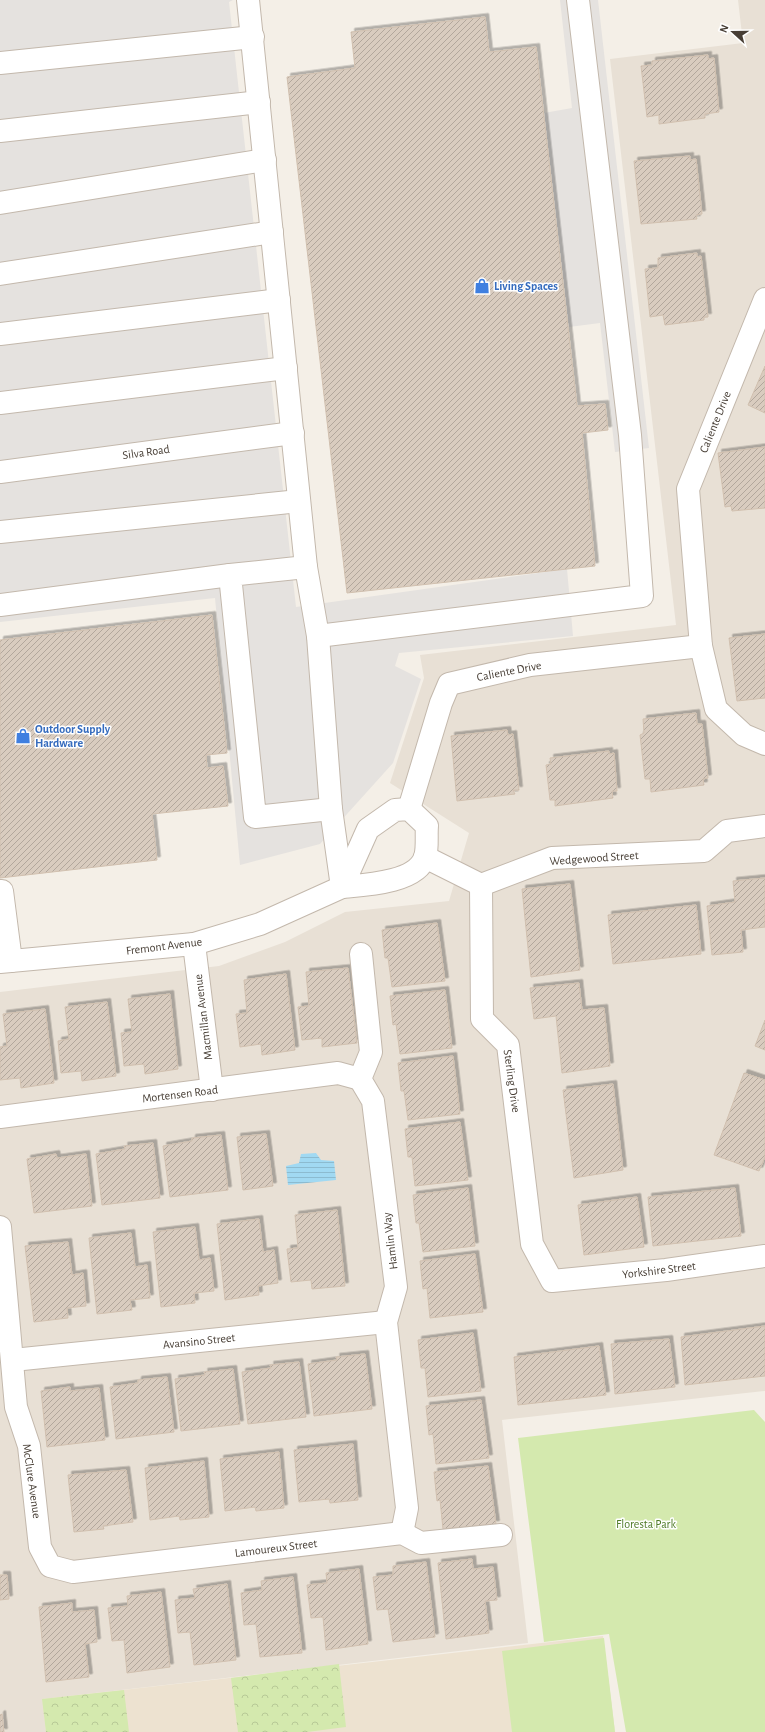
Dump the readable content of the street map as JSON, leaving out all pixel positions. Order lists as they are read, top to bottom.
{
  "streets": {
    "street": [
      "Caliente Drive",
      "Silva Road",
      "Wedgewood Street",
      "Fremont Avenue",
      "Macmillan Avenue",
      "Sterling Drive",
      "Mortensen Road",
      "Hamlin Way",
      "Yorkshire Street",
      "Avansino Street",
      "McClure Avenue",
      "Lamoureux Street"
    ]
  },
  "crossings": [
    ["Wedgewood Street", "Sterling Drive"],
    ["Fremont Avenue", "Macmillan Avenue"],
    ["Macmillan Avenue", "Mortensen Road"],
    ["Sterling Drive", "Yorkshire Street"],
    ["Mortensen Road", "Hamlin Way"],
    ["Hamlin Way", "Avansino Street"],
    ["Hamlin Way", "Lamoureux Street"],
    ["Avansino Street", "McClure Avenue"],
    ["McClure Avenue", "Lamoureux Street"]
  ],
  "parks": ["Floresta Park"],
  "places": {
    "shop": ["Living Spaces", "Outdoor Supply Hardware"]
  },
  "north": "left"
}
